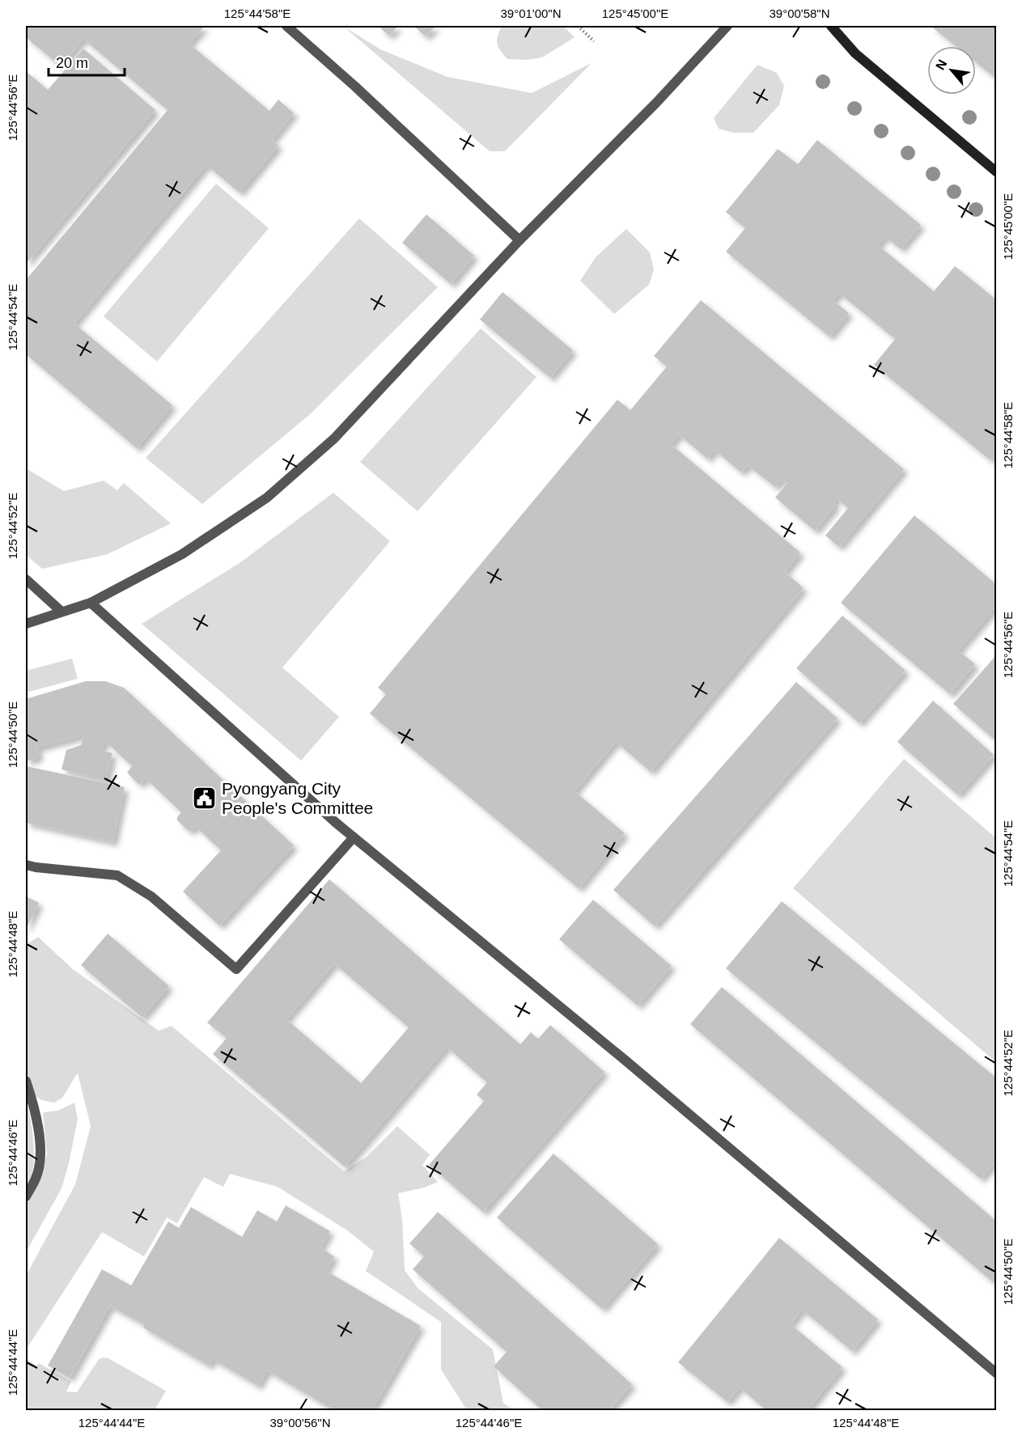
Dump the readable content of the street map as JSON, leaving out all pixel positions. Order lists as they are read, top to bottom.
{
  "places": {
    "public building": ["Pyongyang City People's Committee"]
  },
  "scale_bar": "20 m",
  "north": "top left",
  "coordinates": [
    "125°44'58\"E",
    "39°01'00\"N",
    "125°45'00\"E",
    "39°00'58\"N",
    "125°44'56\"E",
    "125°44'54\"E",
    "125°44'52\"E",
    "125°44'50\"E",
    "125°44'48\"E",
    "125°44'46\"E",
    "125°44'44\"E",
    "39°00'56\"N"
  ]
}
